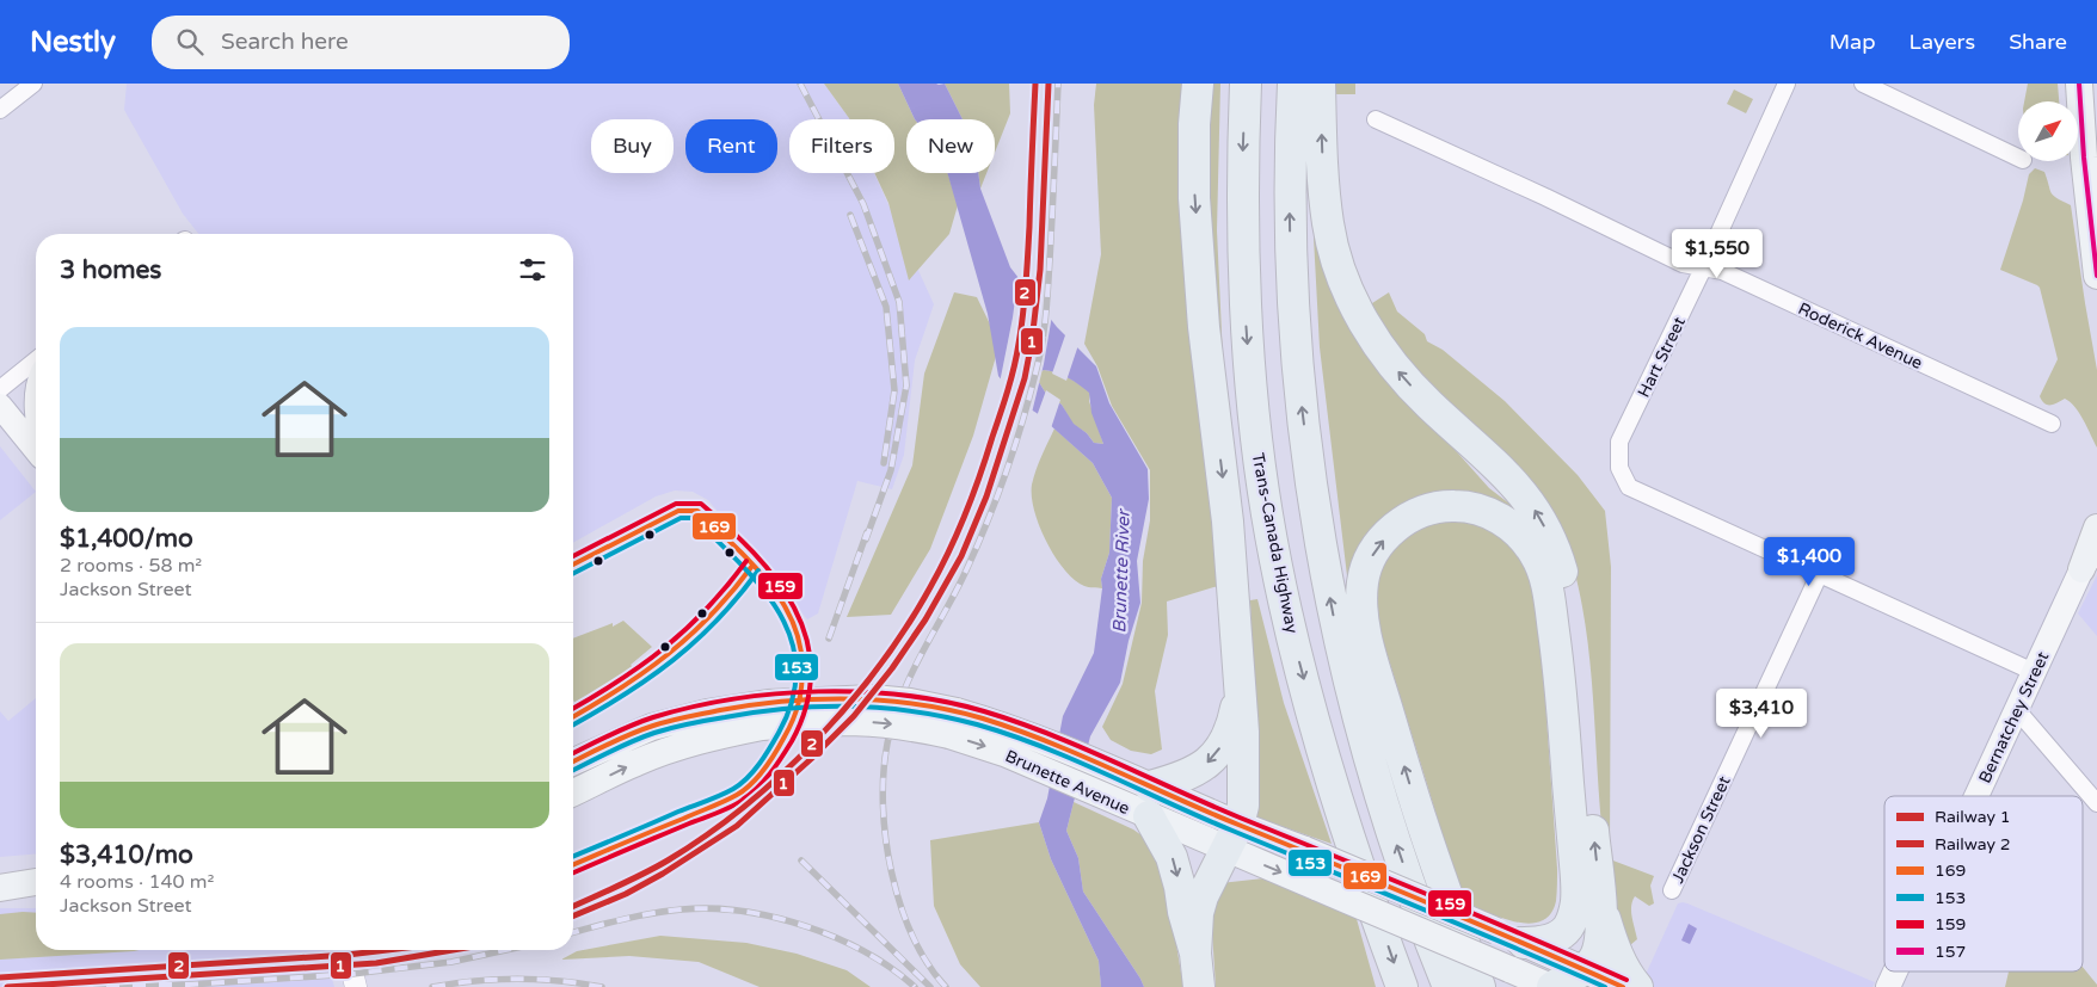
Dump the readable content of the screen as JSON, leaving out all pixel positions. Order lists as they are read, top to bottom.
{
  "streets": {
    "highway": ["Trans-Canada Highway"],
    "main road": ["Bernatchey Street", "Brunette Avenue"],
    "street": ["Roderick Avenue", "Hart Street", "Jackson Street"]
  },
  "crossings": [
    ["Roderick Avenue", "Hart Street"],
    ["Hart Street", "Jackson Street"]
  ],
  "water": ["Brunette River"],
  "lines": [
    "rail line 1",
    "rail line 2",
    "transit line 157",
    "transit line 159",
    "transit line 169",
    "transit line 153"
  ],
  "legend": [
    "Railway 1",
    "Railway 2",
    "169",
    "153",
    "159",
    "157"
  ],
  "north": "top right",
  "page": {
    "header": "Nestly",
    "search": "Search here",
    "nav": ["Map", "Layers", "Share"],
    "chip": [
      "Buy",
      "Rent",
      "Filters",
      "New"
    ],
    "price": ["$1,550", "$1,400", "$3,410"],
    "heading": "3 homes",
    "list": [
      {
        "name": "$1,400/mo",
        "note": "2 rooms · 58 m² · Jackson Street"
      },
      {
        "name": "$3,410/mo",
        "note": "4 rooms · 140 m² · Jackson Street"
      }
    ]
  }
}
